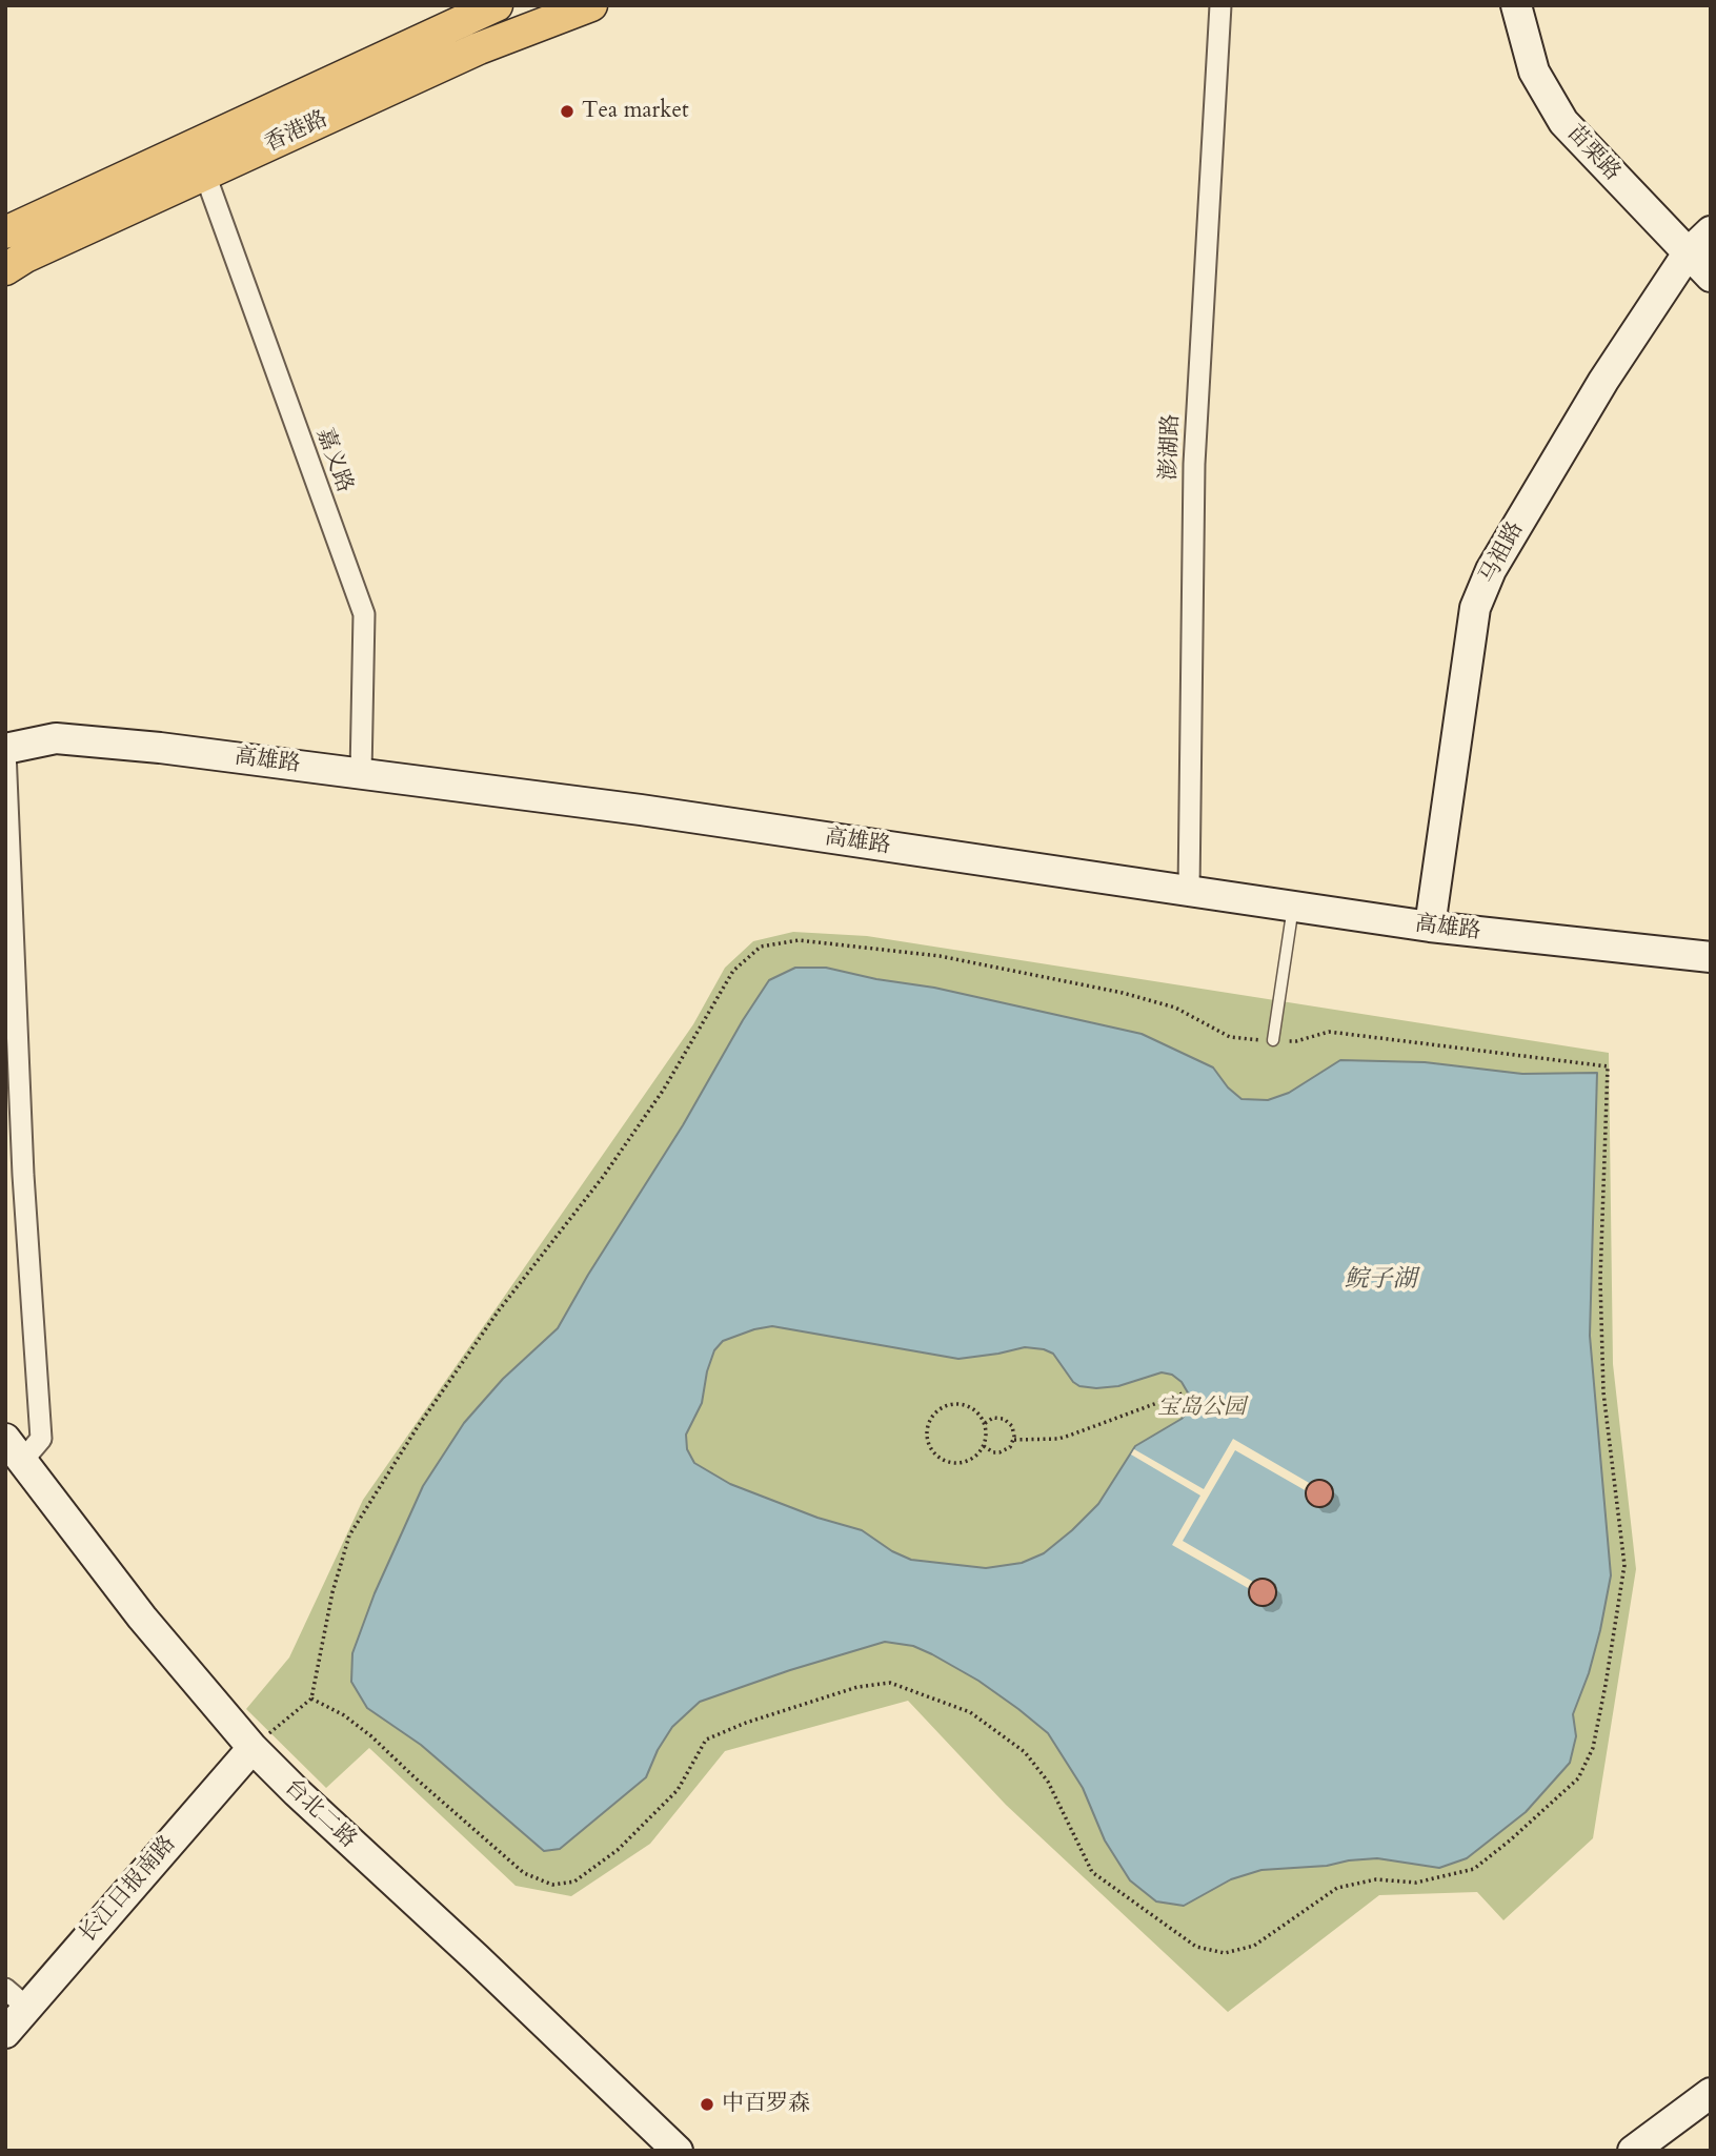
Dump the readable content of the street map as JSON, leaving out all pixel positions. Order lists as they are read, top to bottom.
{
  "streets": {
    "main road": ["香港路"],
    "street": [
      "苗栗路",
      "澎湖路",
      "嘉义路",
      "马祖路",
      "高雄路",
      "台北二路",
      "长江日报南路"
    ]
  },
  "crossings": [
    ["香港路", "嘉义路"],
    ["苗栗路", "马祖路"],
    ["澎湖路", "高雄路"],
    ["嘉义路", "高雄路"],
    ["马祖路", "高雄路"],
    ["台北二路", "长江日报南路"]
  ],
  "water": ["鲩子湖"],
  "parks": ["宝岛公园"],
  "places": ["Tea market", "中百罗森"]
}
